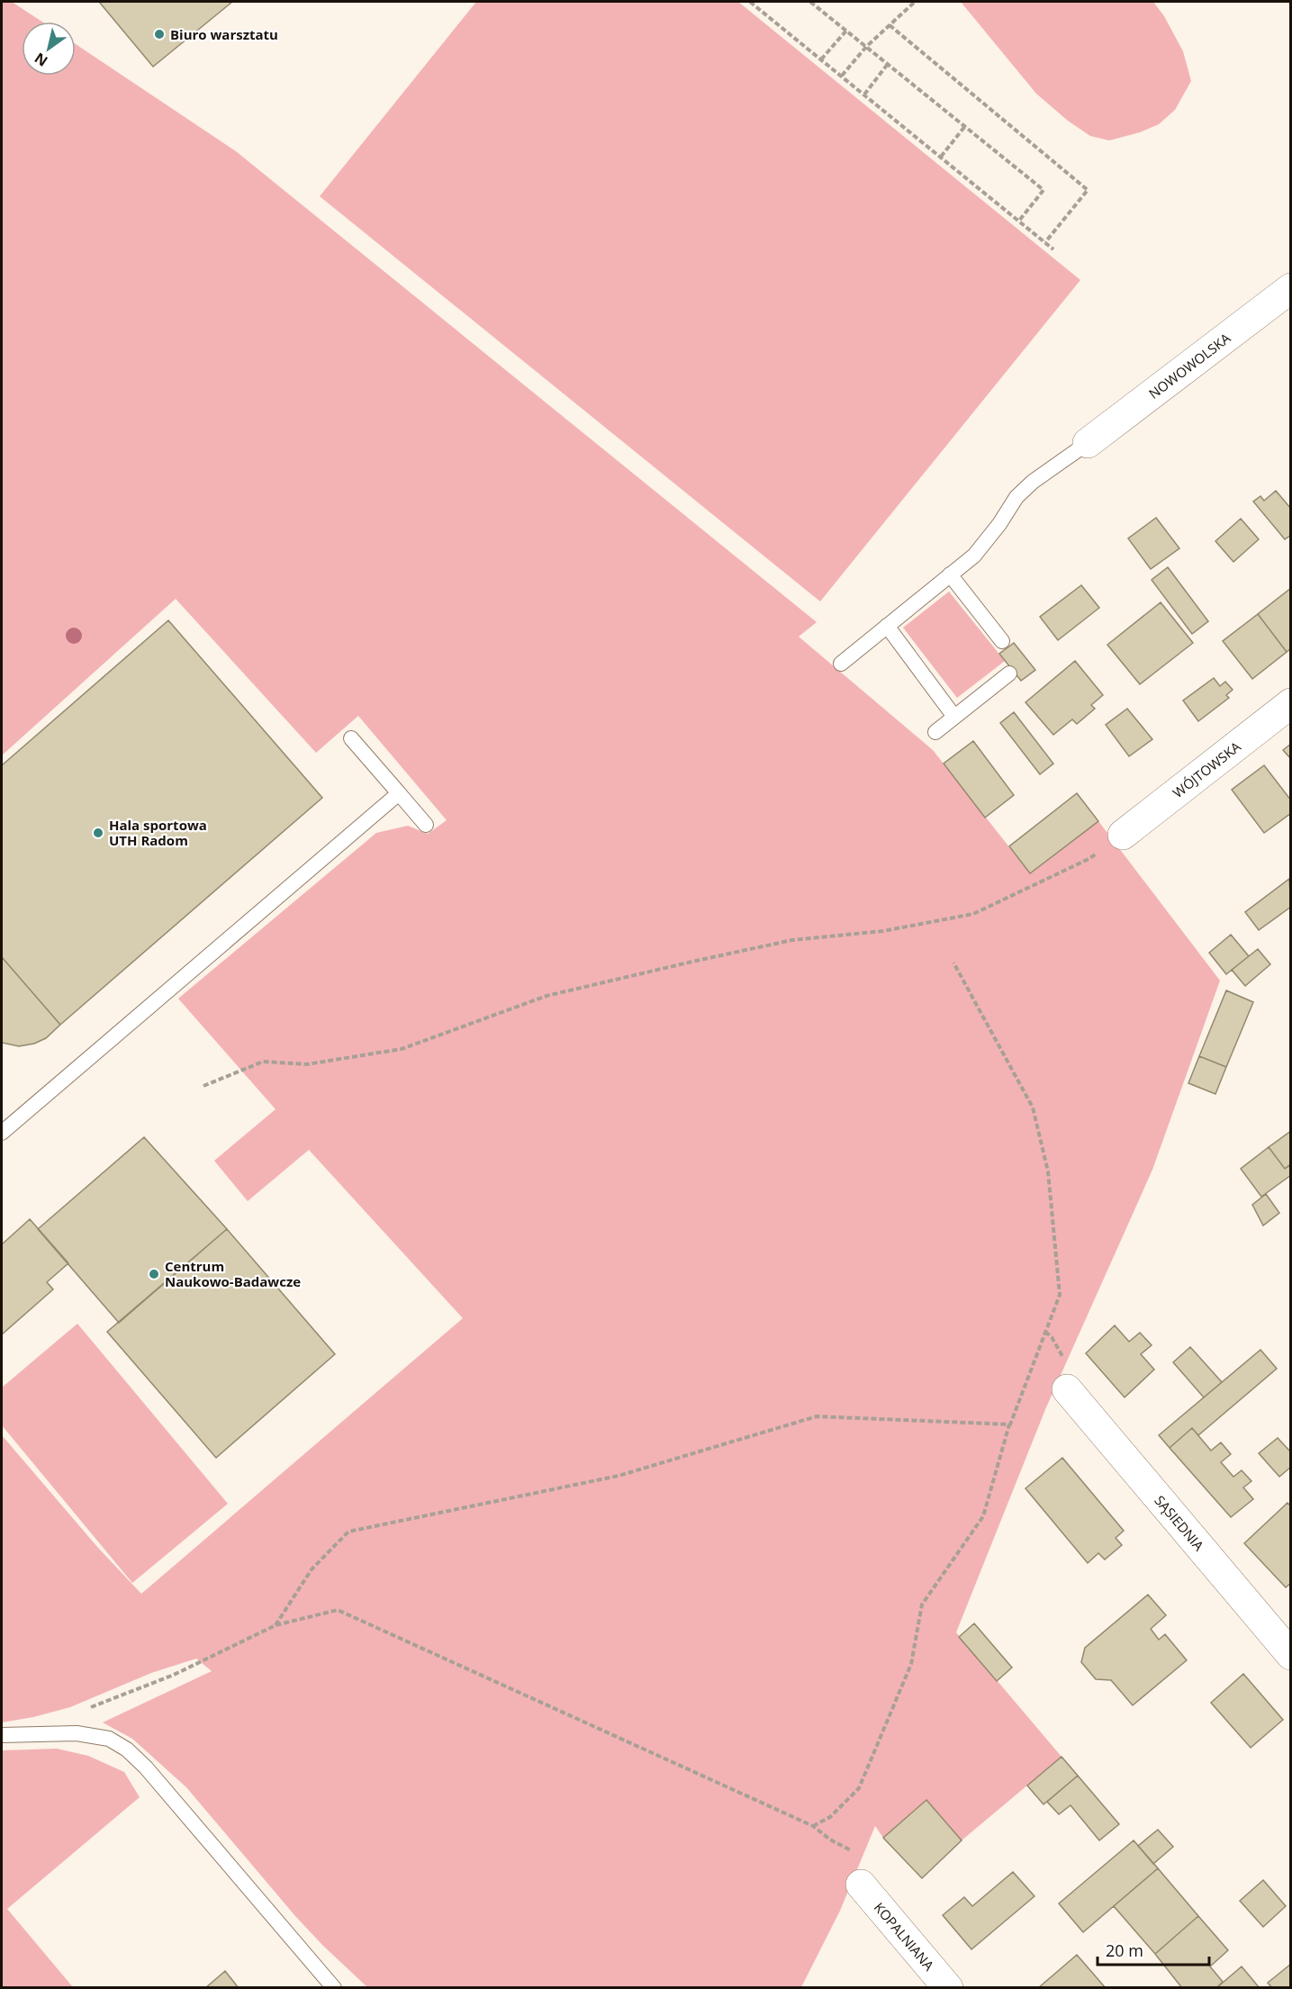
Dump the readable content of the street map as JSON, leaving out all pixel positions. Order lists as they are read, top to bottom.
{
  "streets": {
    "street": [
      "NOWOWOLSKA",
      "WÓJTOWSKA",
      "SĄSIEDNIA",
      "KOPALNIANA"
    ]
  },
  "places": ["Biuro warsztatu", "Hala sportowa UTH Radom", "Centrum Naukowo-Badawcze"],
  "scale_bar": "20 m",
  "north": "bottom left"
}
